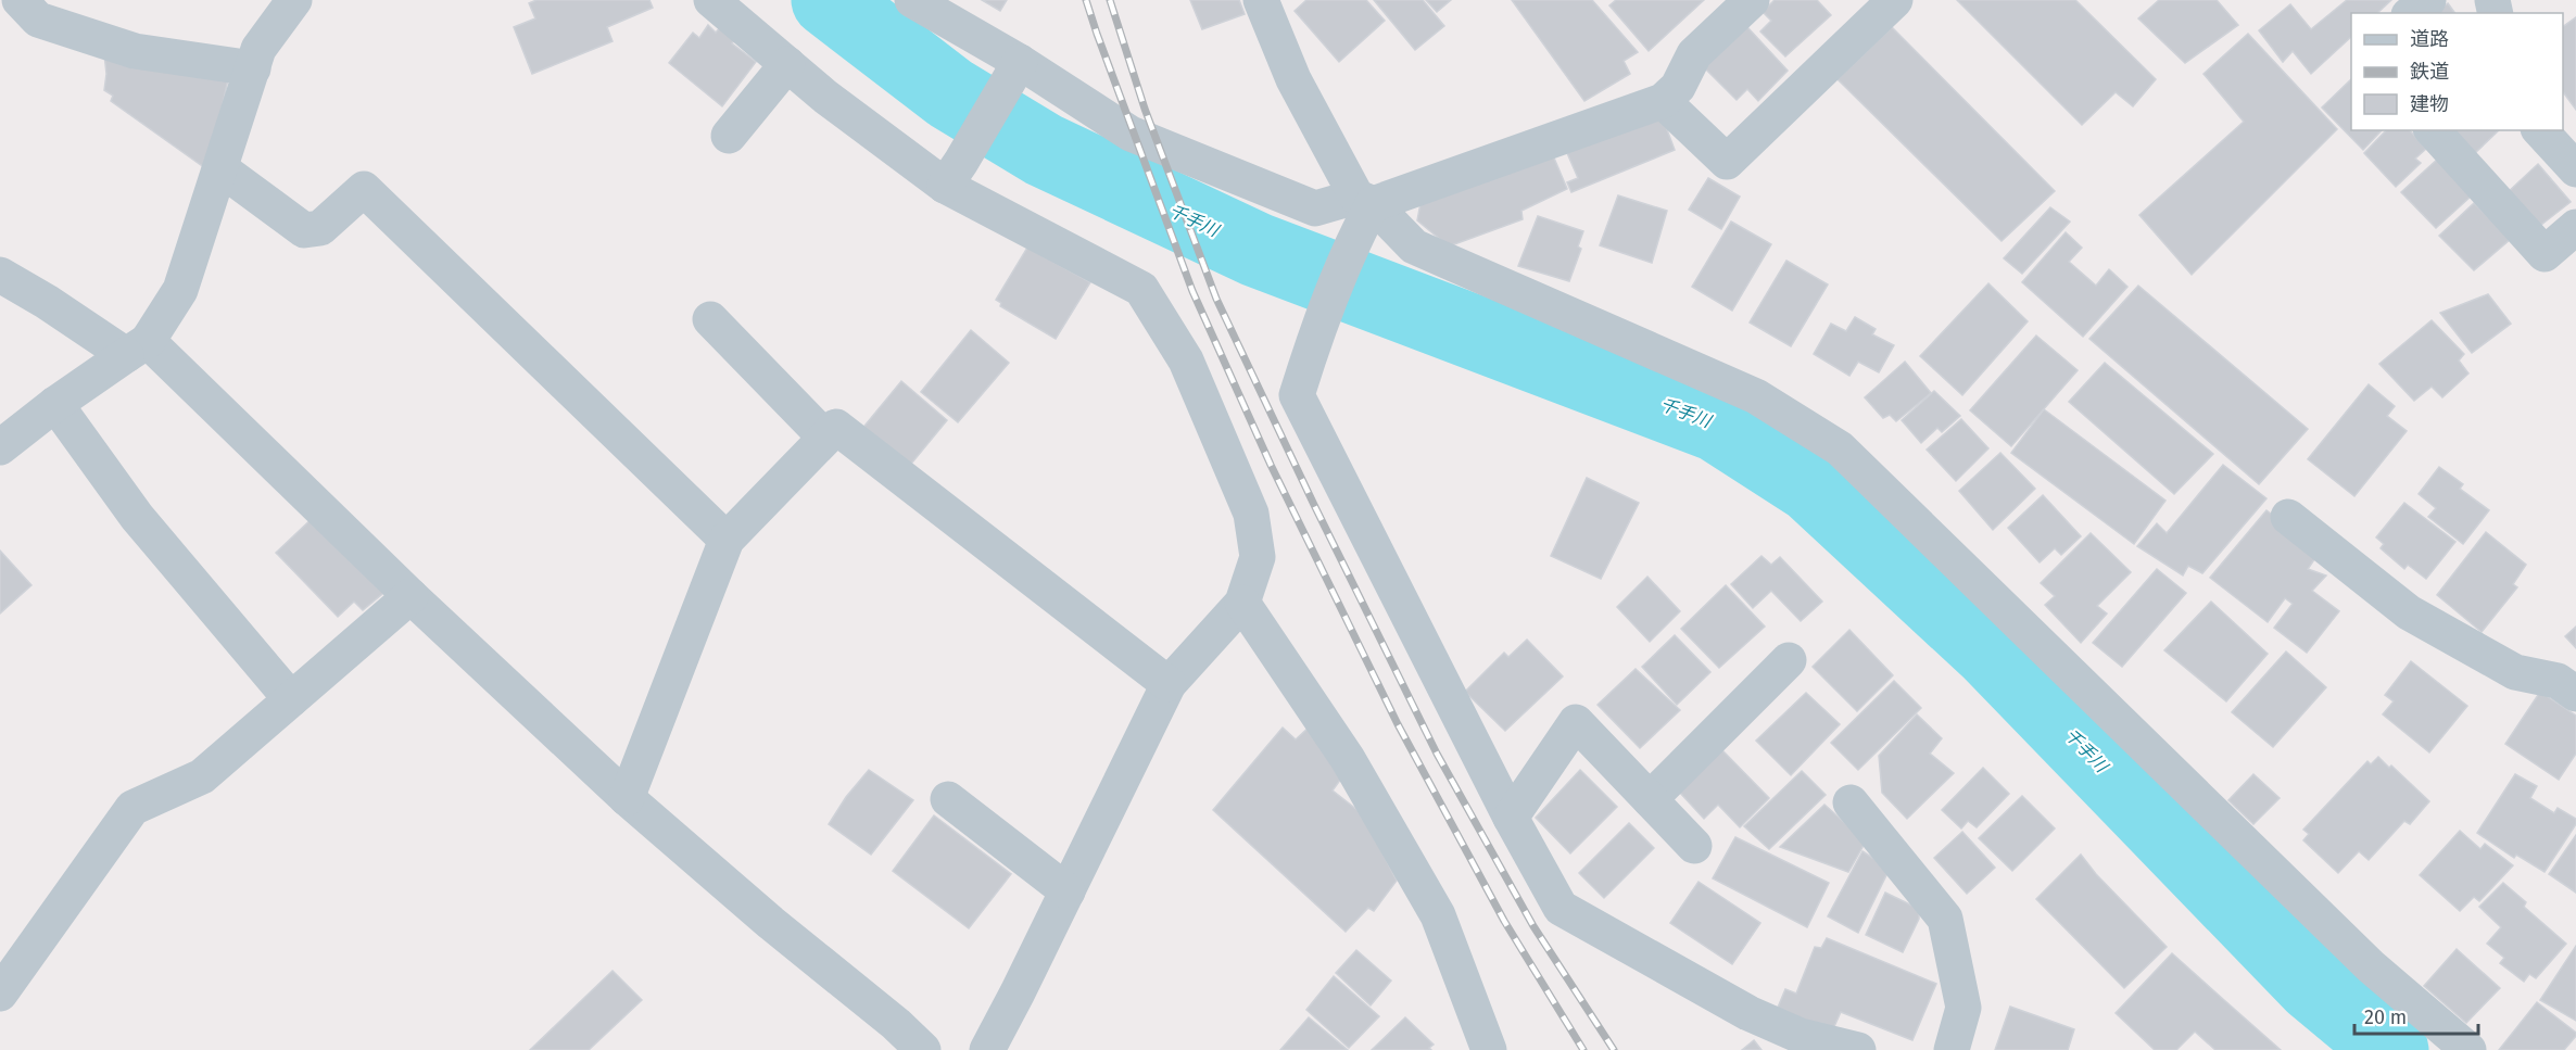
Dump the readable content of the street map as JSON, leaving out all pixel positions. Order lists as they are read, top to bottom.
{
  "water": ["千手川"],
  "legend": ["道路", "鉄道", "建物"],
  "scale_bar": "20 m"
}
